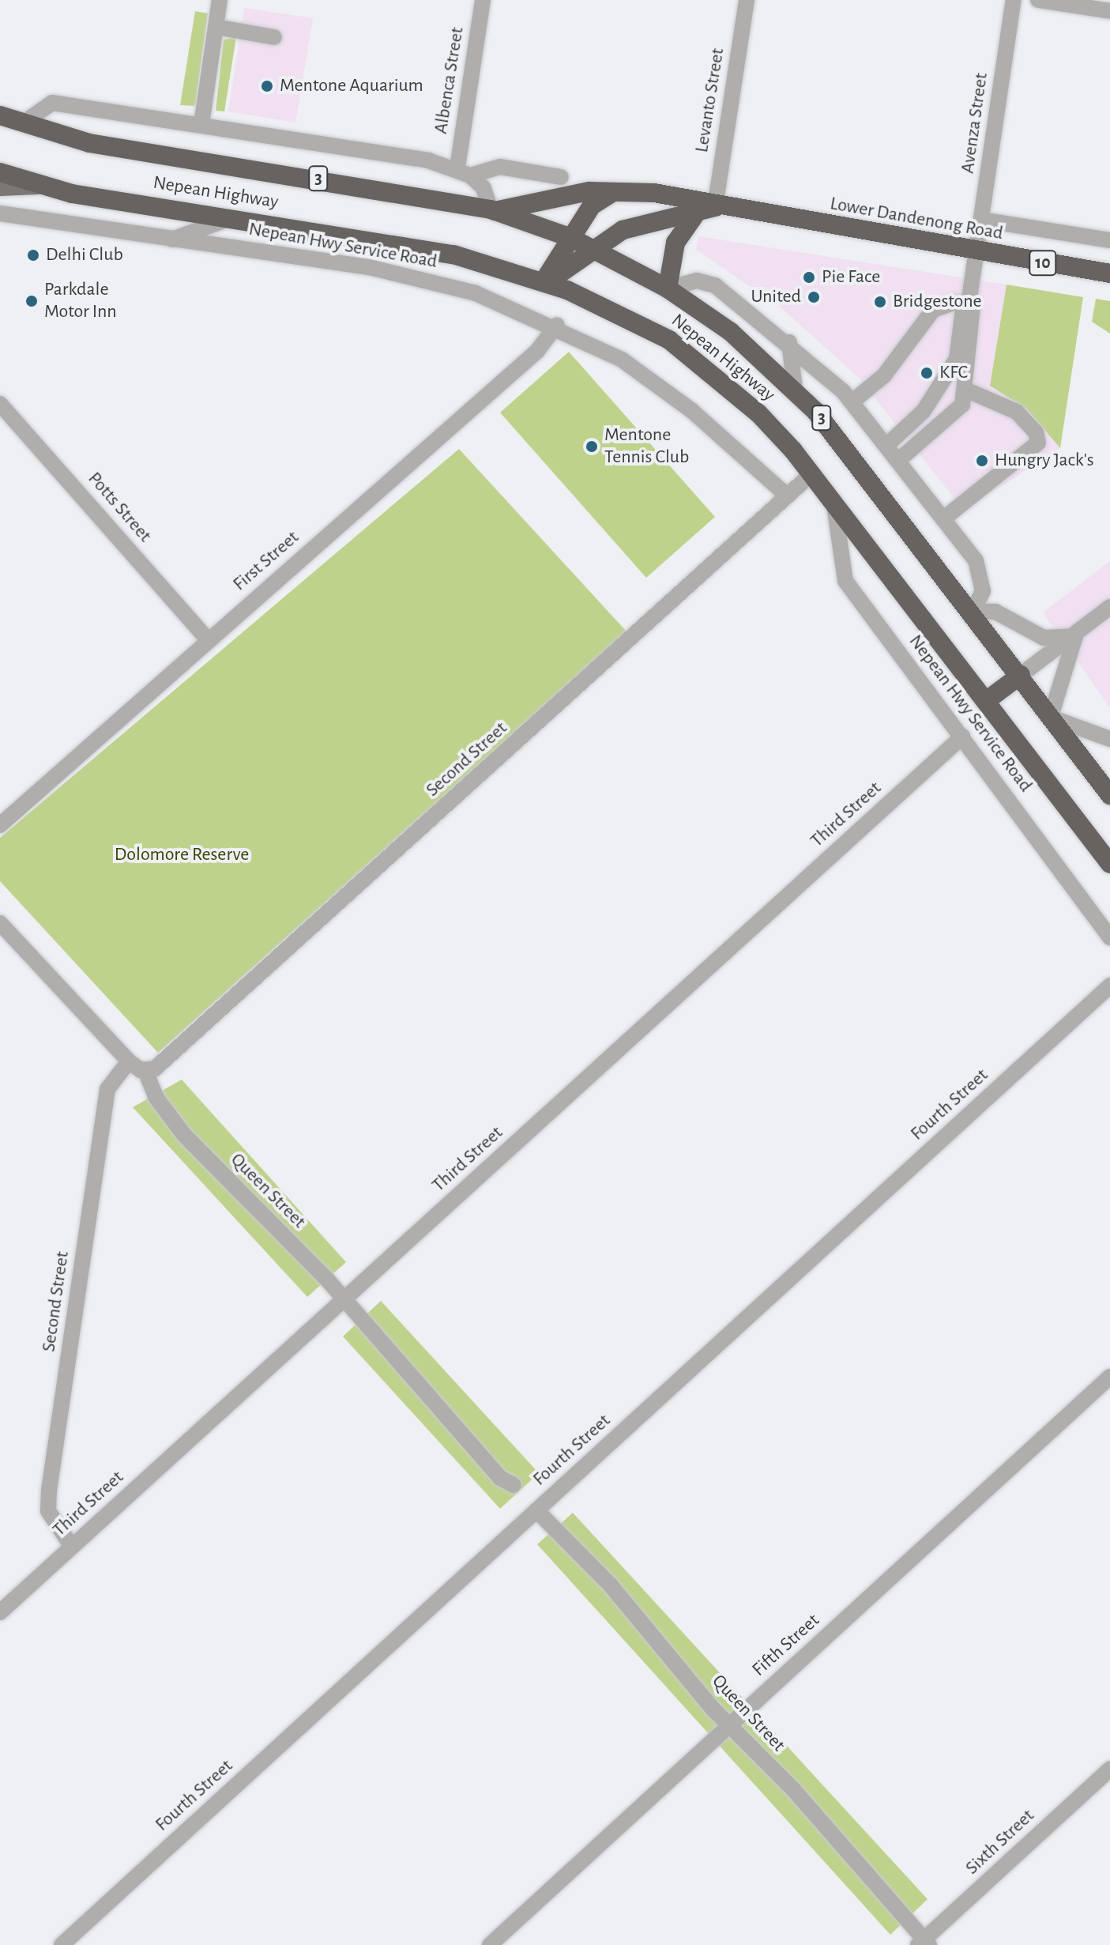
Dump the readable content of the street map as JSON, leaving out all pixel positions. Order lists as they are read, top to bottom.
{
  "streets": {
    "highway": [
      "3",
      "Nepean Highway",
      "Lower Dandenong Road",
      "10"
    ],
    "street": [
      "Albenca Street",
      "Levanto Street",
      "Avenza Street",
      "Nepean Hwy Service Road",
      "Potts Street",
      "First Street",
      "Second Street",
      "Third Street",
      "Fourth Street",
      "Queen Street",
      "Fifth Street",
      "Sixth Street"
    ]
  },
  "crossings": [
    ["Levanto Street", "Lower Dandenong Road"],
    ["Avenza Street", "Lower Dandenong Road"],
    ["Nepean Highway", "Lower Dandenong Road"],
    ["Nepean Highway", "Nepean Hwy Service Road"],
    ["Nepean Highway", "Second Street"],
    ["Nepean Hwy Service Road", "First Street"],
    ["Nepean Hwy Service Road", "Second Street"],
    ["Nepean Hwy Service Road", "Third Street"],
    ["Potts Street", "First Street"],
    ["Second Street", "Third Street"],
    ["Second Street", "Queen Street"],
    ["Third Street", "Queen Street"],
    ["Fourth Street", "Queen Street"],
    ["Queen Street", "Fifth Street"],
    ["Queen Street", "Sixth Street"]
  ],
  "parks": ["Dolomore Reserve"],
  "places": [
    "Mentone Aquarium",
    "Delhi Club",
    "Pie Face",
    "United",
    "Parkdale Motor Inn",
    "Bridgestone",
    "KFC",
    "Mentone Tennis Club",
    "Hungry Jack's"
  ]
}
